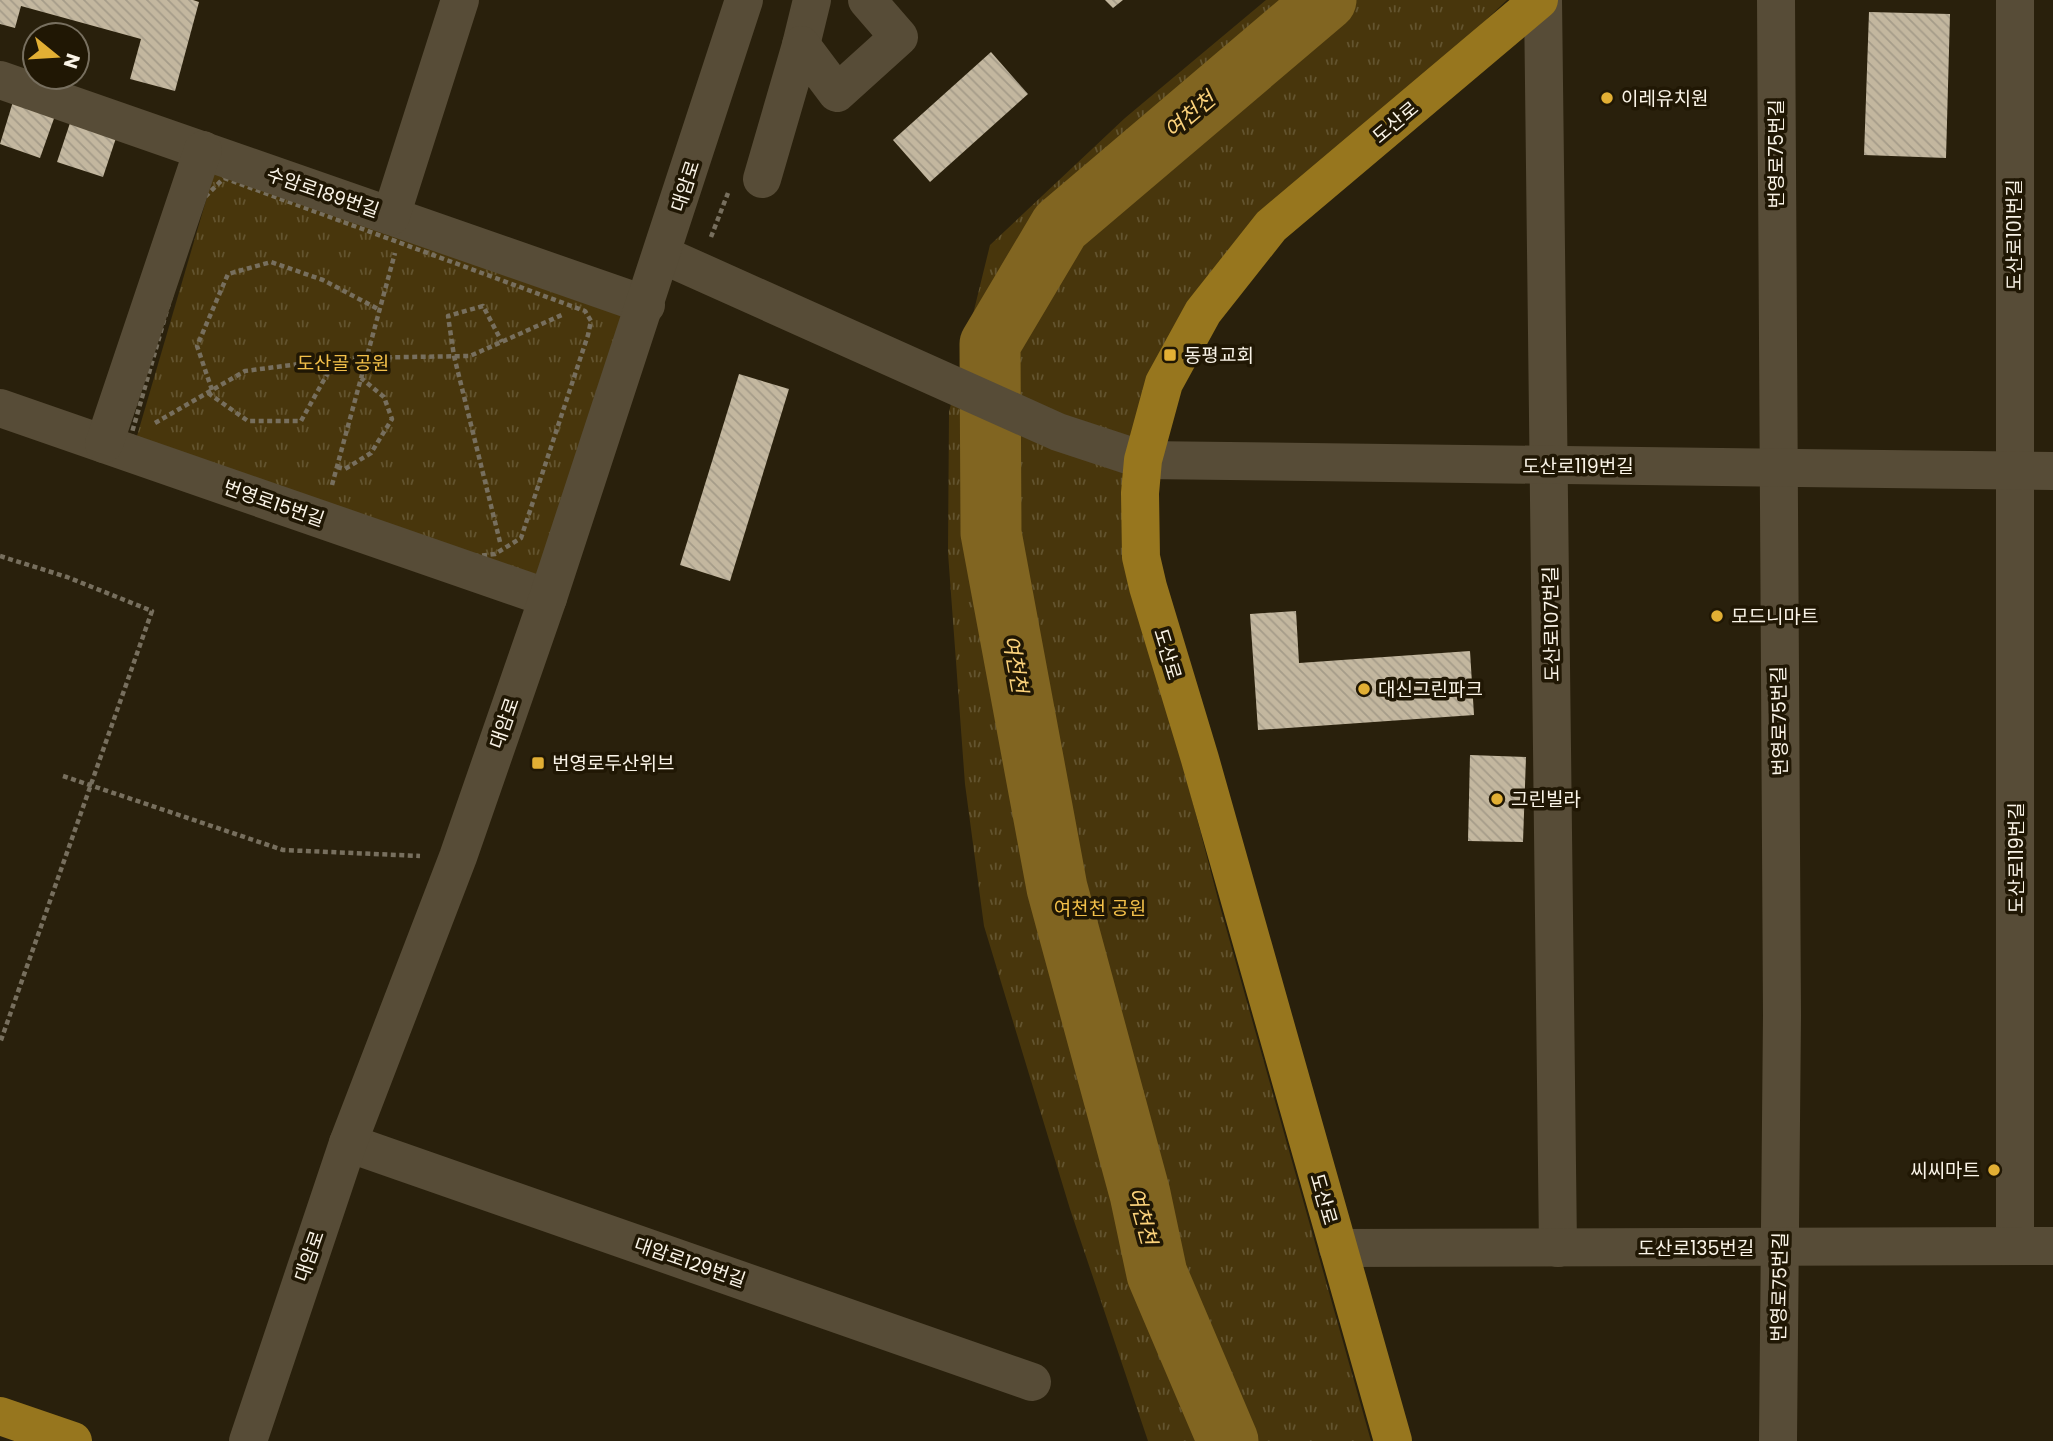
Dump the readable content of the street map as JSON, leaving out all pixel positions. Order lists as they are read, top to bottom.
{
  "streets": {
    "main road": ["도산로"],
    "street": [
      "번영로75번길",
      "대암로",
      "수암로189번길",
      "도산로101번길",
      "도산로119번길",
      "번영로15번길",
      "도산로107번길",
      "도산로135번길",
      "대암로129번길"
    ]
  },
  "crossings": [
    ["도산로", "도산로119번길"],
    ["도산로", "도산로107번길"],
    ["도산로", "도산로135번길"],
    ["번영로75번길", "도산로119번길"],
    ["번영로75번길", "도산로135번길"],
    ["대암로", "수암로189번길"],
    ["대암로", "도산로119번길"],
    ["대암로", "번영로15번길"],
    ["대암로", "대암로129번길"],
    ["도산로101번길", "도산로119번길"],
    ["도산로119번길", "도산로107번길"],
    ["도산로119번길", "도산로135번길"],
    ["도산로107번길", "도산로135번길"]
  ],
  "water": ["여천천"],
  "parks": ["도산골 공원", "여천천 공원"],
  "places": {
    "other": [
      "이레유치원",
      "모드니마트",
      "대신그린파크",
      "그린빌라",
      "씨씨마트"
    ],
    "transit": ["동평교회", "번영로두산위브"]
  },
  "north": "right"
}
